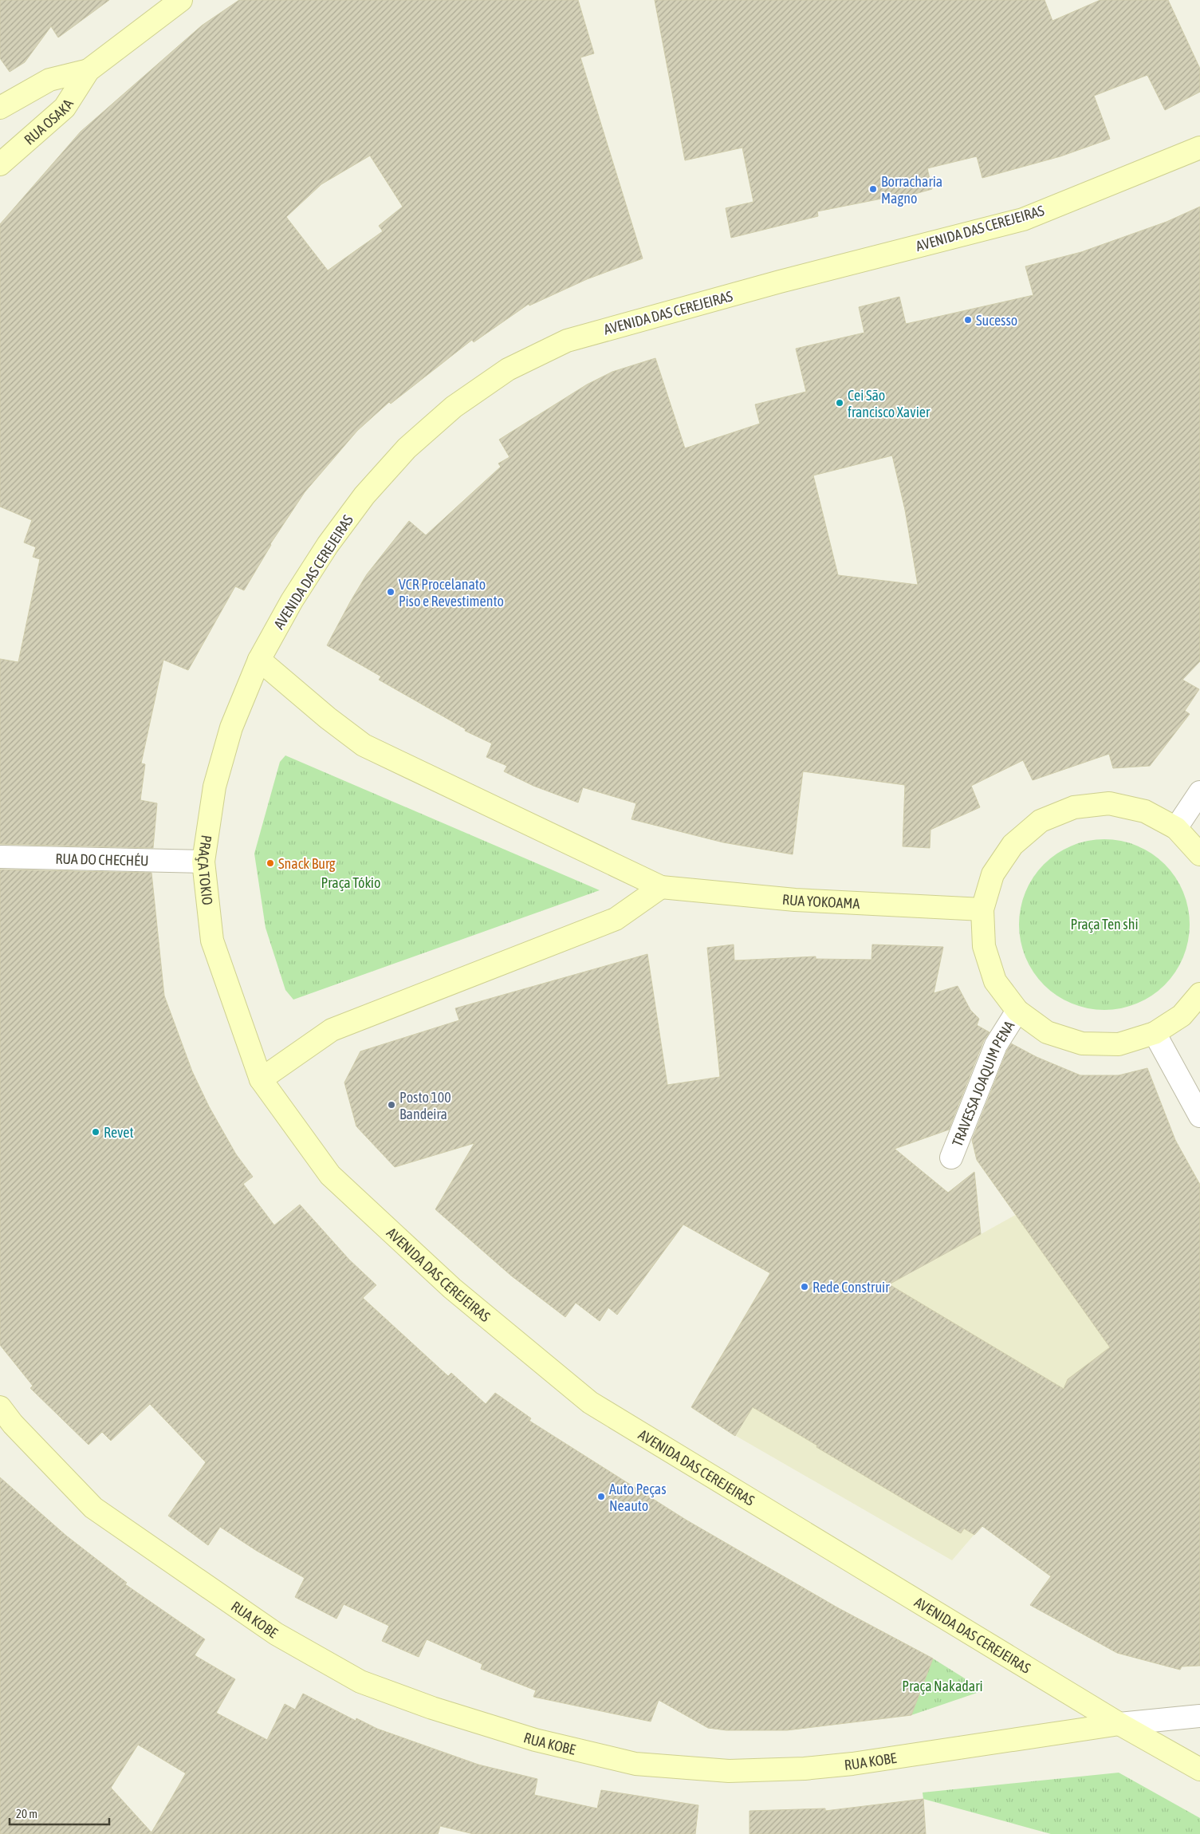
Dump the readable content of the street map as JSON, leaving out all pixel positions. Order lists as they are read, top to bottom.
{
  "streets": {
    "street": [
      "RUA OSAKA",
      "AVENIDA DAS CEREJEIRAS",
      "RUA DO CHECHÉU",
      "PRAÇA TOKIO",
      "RUA YOKOAMA",
      "TRAVESSA JOAQUIM PENA",
      "RUA KOBE"
    ]
  },
  "crossings": [
    ["AVENIDA DAS CEREJEIRAS", "PRAÇA TOKIO"],
    ["AVENIDA DAS CEREJEIRAS", "RUA KOBE"],
    ["RUA DO CHECHÉU", "PRAÇA TOKIO"]
  ],
  "parks": ["Praça Tókio", "Praça Ten shi", "Praça Nakadari"],
  "places": [
    "Borracharia Magno",
    "Sucesso",
    "Cei São francisco Xavier",
    "VCR Procelanato Piso e Revestimento",
    "Snack Burg",
    "Posto 100 Bandeira",
    "Revet",
    "Rede Construir",
    "Auto Peças Neauto"
  ],
  "scale_bar": "20 m"
}
